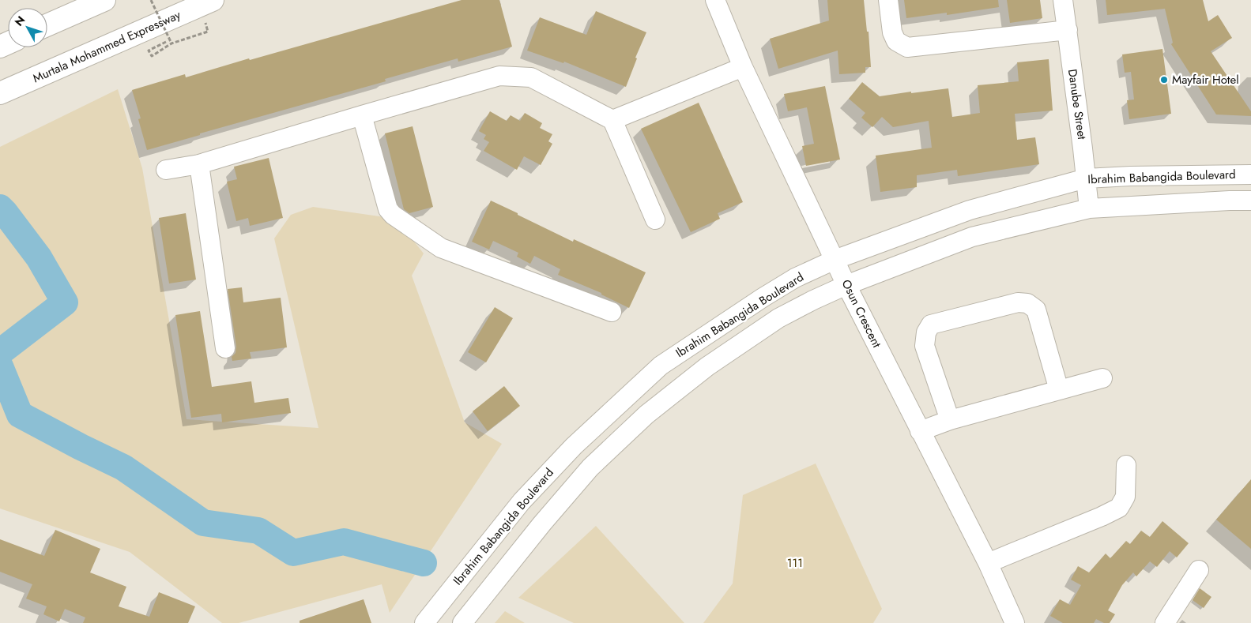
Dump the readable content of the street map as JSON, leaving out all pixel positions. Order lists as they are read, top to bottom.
{
  "streets": {
    "highway": ["Murtala Mohammed Expressway"],
    "street": ["Danube Street", "Ibrahim Babangida Boulevard", "Osun Crescent"]
  },
  "crossings": [
    ["Danube Street", "Ibrahim Babangida Boulevard"],
    ["Ibrahim Babangida Boulevard", "Osun Crescent"]
  ],
  "parks": ["111"],
  "places": ["Mayfair Hotel"],
  "north": "top left"
}
